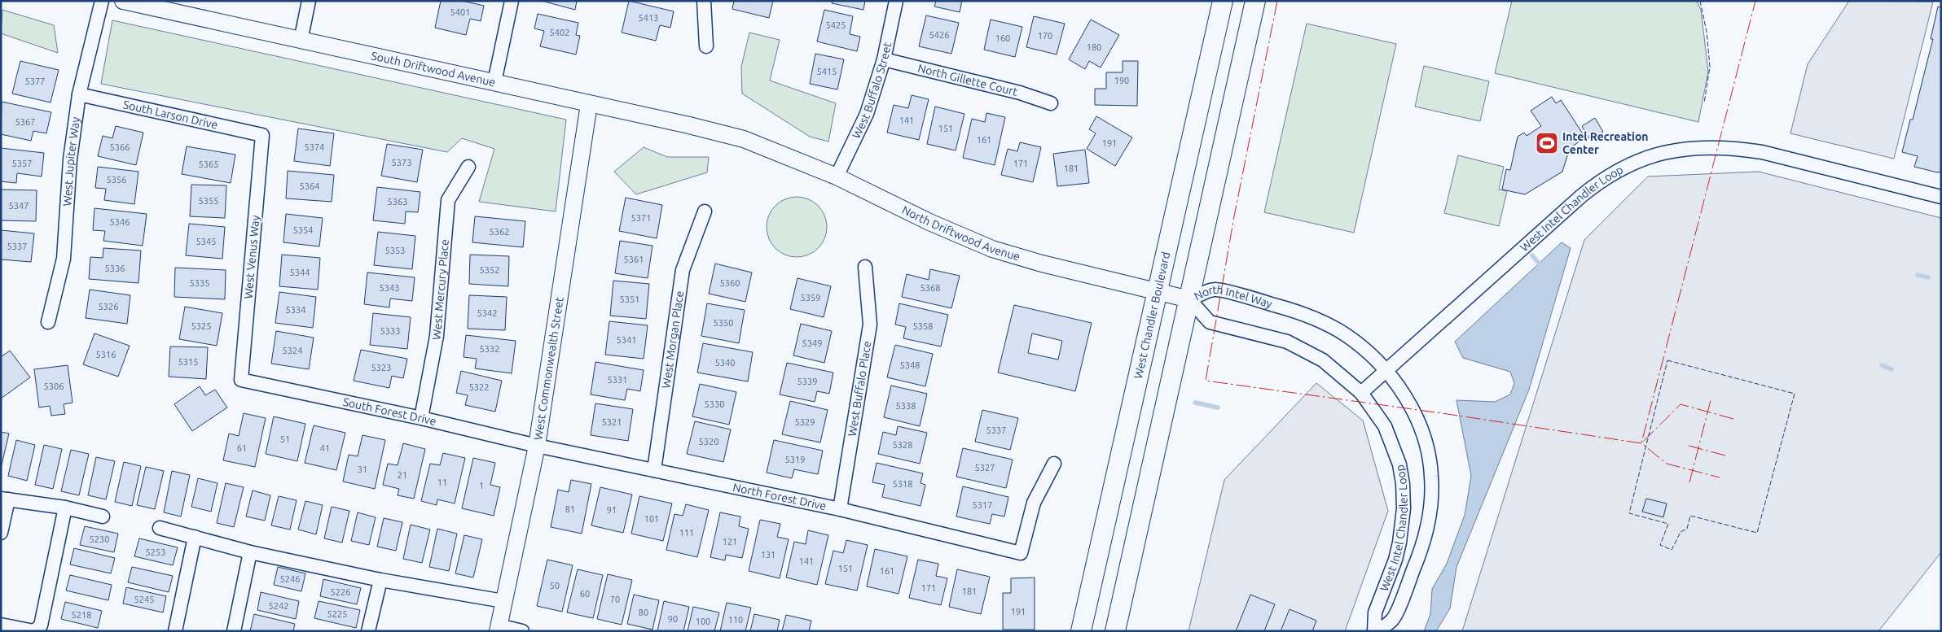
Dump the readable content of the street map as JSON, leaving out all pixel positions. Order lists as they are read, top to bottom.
{
  "streets": {
    "main road": ["West Chandler Boulevard"],
    "street": [
      "South Driftwood Avenue",
      "North Gillette Court",
      "West Buffalo Street",
      "South Larson Drive",
      "West Jupiter Way",
      "West Intel Chandler Loop",
      "North Driftwood Avenue",
      "West Venus Way",
      "West Mercury Place",
      "North Intel Way",
      "West Morgan Place",
      "West Commonwealth Street",
      "West Buffalo Place",
      "South Forest Drive",
      "North Forest Drive"
    ]
  },
  "crossings": [
    ["South Driftwood Avenue", "North Driftwood Avenue"],
    ["South Driftwood Avenue", "West Commonwealth Street"],
    ["North Gillette Court", "West Buffalo Street"],
    ["West Buffalo Street", "North Driftwood Avenue"],
    ["South Larson Drive", "West Jupiter Way"],
    ["South Larson Drive", "West Venus Way"],
    ["West Intel Chandler Loop", "North Intel Way"],
    ["North Driftwood Avenue", "North Intel Way"],
    ["North Driftwood Avenue", "West Chandler Boulevard"],
    ["West Venus Way", "South Forest Drive"],
    ["West Mercury Place", "South Forest Drive"],
    ["West Morgan Place", "North Forest Drive"],
    ["West Commonwealth Street", "South Forest Drive"],
    ["West Commonwealth Street", "North Forest Drive"],
    ["West Buffalo Place", "North Forest Drive"],
    ["South Forest Drive", "North Forest Drive"]
  ],
  "places": {
    "sports": ["Intel Recreation Center"]
  },
  "house_numbers": [
    "5401",
    "5413",
    "5425",
    "5402",
    "5426",
    "170",
    "160",
    "180",
    "5415",
    "190",
    "5377",
    "141",
    "5367",
    "151",
    "161",
    "191",
    "5366",
    "5374",
    "5373",
    "5357",
    "171",
    "5365",
    "181",
    "5356",
    "5364",
    "5355",
    "5363",
    "5347",
    "5371",
    "5346",
    "5354",
    "5362",
    "5345",
    "5337",
    "5353",
    "5361",
    "5336",
    "5352",
    "5344",
    "5335",
    "5360",
    "5343",
    "5368",
    "5359",
    "5351",
    "5326",
    "5334",
    "5342",
    "5350",
    "5325",
    "5358",
    "5333",
    "5341",
    "5349",
    "5332",
    "5324",
    "5316",
    "5315",
    "5340",
    "5348",
    "5323",
    "5331",
    "5339",
    "5306",
    "5322",
    "5330",
    "5338",
    "5321",
    "5329",
    "5337",
    "51",
    "5320",
    "5328",
    "61",
    "41",
    "5319",
    "5327",
    "31",
    "21",
    "11",
    "5318",
    "1",
    "5317",
    "81",
    "91",
    "101",
    "111",
    "5230",
    "121",
    "5253",
    "131",
    "141",
    "151",
    "161",
    "5246",
    "50",
    "171",
    "181",
    "5226",
    "60",
    "5245",
    "70",
    "5242",
    "191",
    "80",
    "5225",
    "5218",
    "90",
    "110",
    "100"
  ]
}
